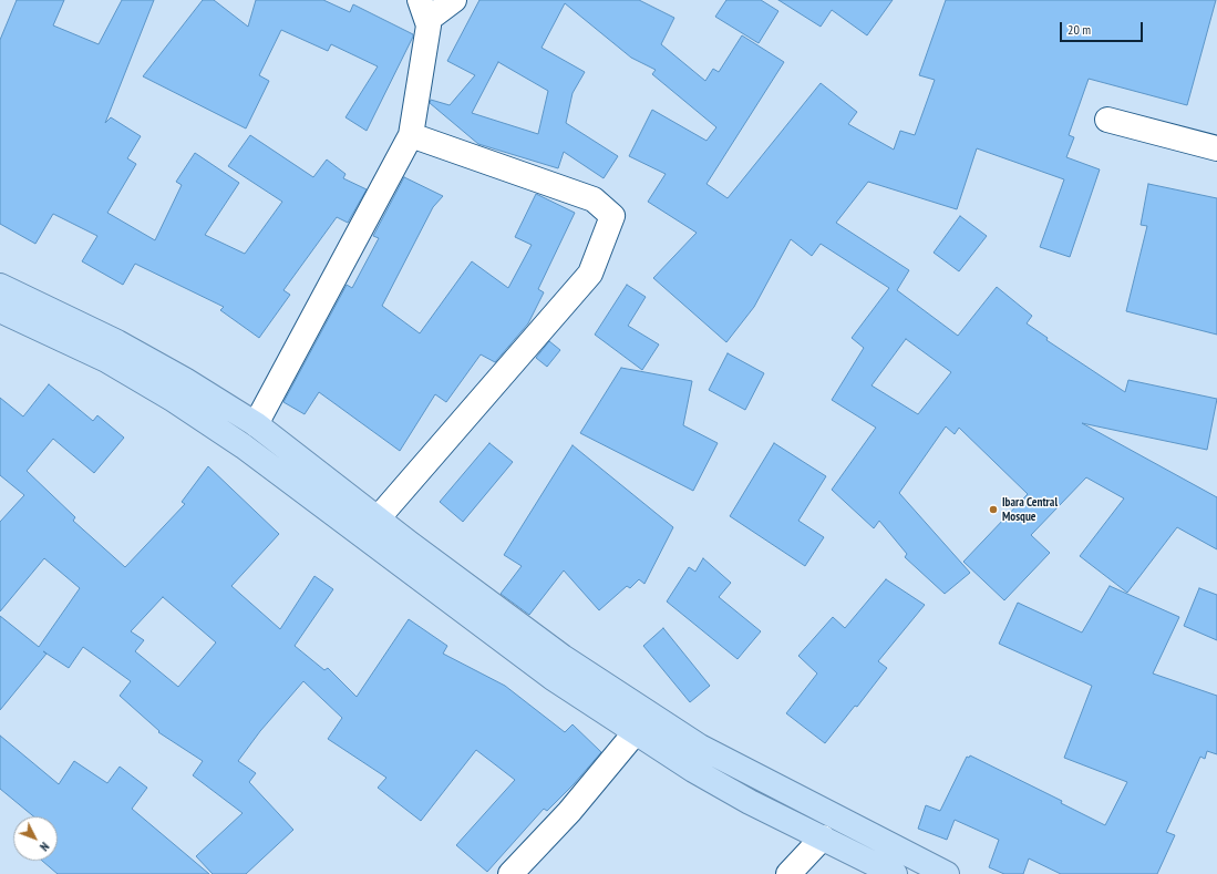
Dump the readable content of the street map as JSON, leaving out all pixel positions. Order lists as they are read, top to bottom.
{
  "places": ["Ibara Central Mosque"],
  "scale_bar": "20 m",
  "north": "bottom right"
}
